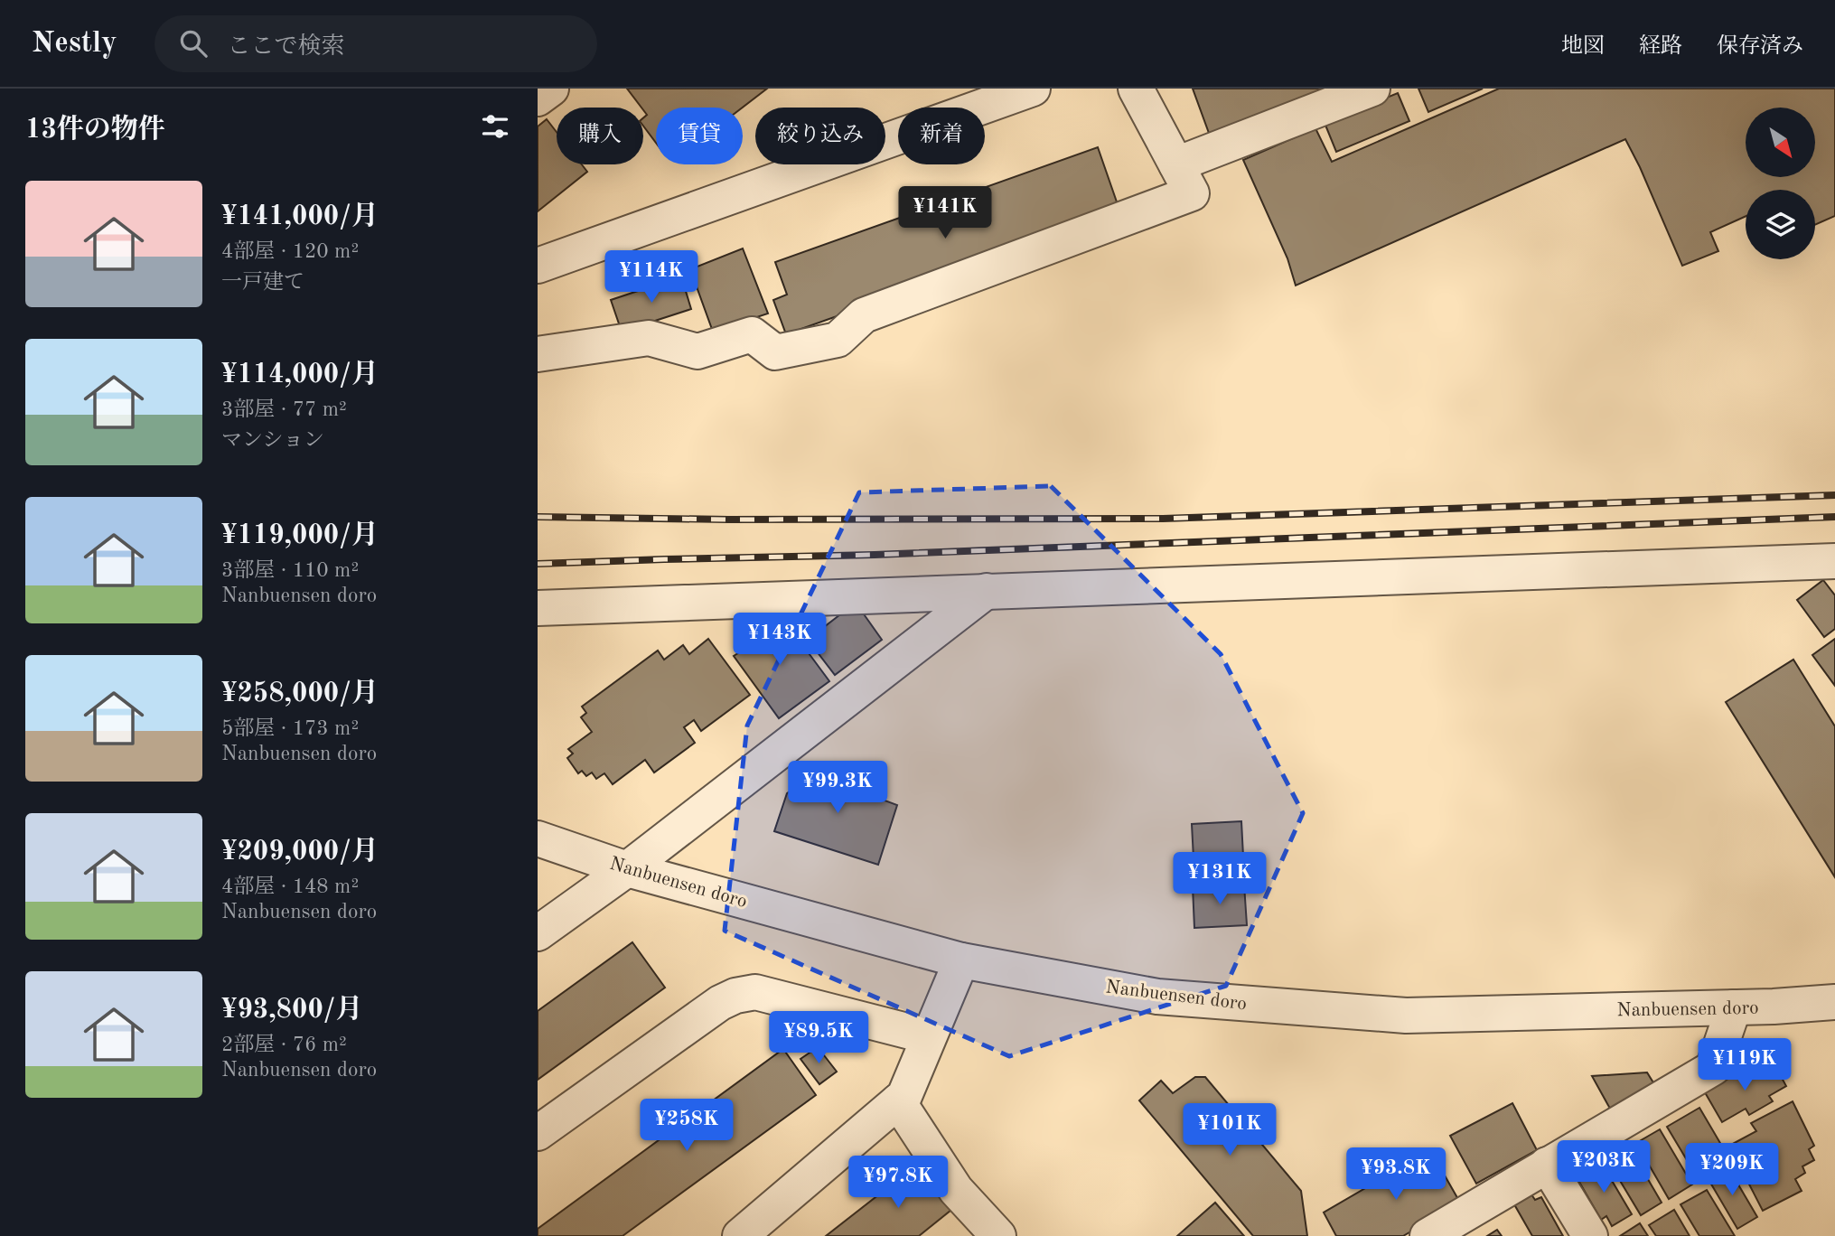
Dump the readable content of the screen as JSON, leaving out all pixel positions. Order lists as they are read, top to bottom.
{
  "streets": {
    "street": ["Nanbuensen doro"]
  },
  "north": "bottom right",
  "page": {
    "header": "Nestly",
    "search": "ここで検索",
    "nav": ["地図", "経路", "保存済み"],
    "heading": "13件の物件",
    "chip": [
      "購入",
      "賃貸",
      "絞り込み",
      "新着"
    ],
    "list": [
      {
        "name": "¥141,000/月",
        "note": "4部屋 · 120 m² · 一戸建て"
      },
      {
        "name": "¥114,000/月",
        "note": "3部屋 · 77 m² · マンション"
      },
      {
        "name": "¥119,000/月",
        "note": "3部屋 · 110 m² · Nanbuensen doro"
      },
      {
        "name": "¥258,000/月",
        "note": "5部屋 · 173 m² · Nanbuensen doro"
      },
      {
        "name": "¥209,000/月",
        "note": "4部屋 · 148 m² · Nanbuensen doro"
      },
      {
        "name": "¥93,800/月",
        "note": "2部屋 · 76 m² · Nanbuensen doro"
      }
    ],
    "price": [
      "¥141K",
      "¥114K",
      "¥143K",
      "¥99.3K",
      "¥131K",
      "¥89.5K",
      "¥119K",
      "¥258K",
      "¥101K",
      "¥203K",
      "¥209K",
      "¥93.8K",
      "¥97.8K"
    ]
  }
}
